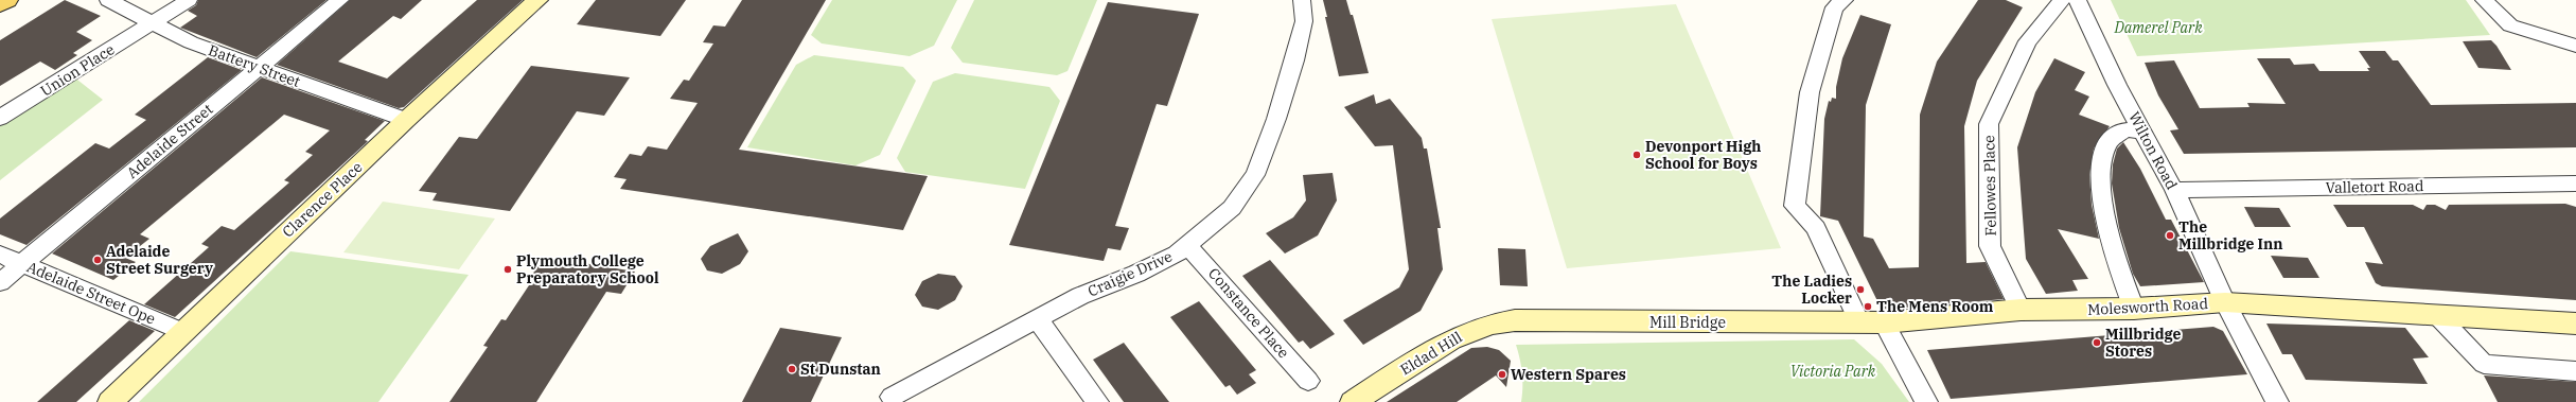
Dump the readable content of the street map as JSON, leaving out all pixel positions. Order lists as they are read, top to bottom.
{
  "streets": {
    "street": [
      "Battery Street",
      "Union Place",
      "Adelaide Street",
      "Wilton Road",
      "Fellowes Place",
      "Valletort Road",
      "Clarence Place",
      "Craigie Drive",
      "Adelaide Street Ope",
      "Molesworth Road",
      "Constance Place",
      "Mill Bridge",
      "Eldad Hill"
    ]
  },
  "crossings": [
    ["Battery Street", "Union Place"],
    ["Battery Street", "Adelaide Street"],
    ["Battery Street", "Clarence Place"],
    ["Adelaide Street", "Adelaide Street Ope"],
    ["Wilton Road", "Valletort Road"],
    ["Wilton Road", "Molesworth Road"],
    ["Fellowes Place", "Molesworth Road"],
    ["Clarence Place", "Adelaide Street Ope"],
    ["Craigie Drive", "Constance Place"],
    ["Molesworth Road", "Mill Bridge"],
    ["Mill Bridge", "Eldad Hill"]
  ],
  "parks": ["Damerel Park", "Victoria Park"],
  "places": [
    "Devonport High School for Boys",
    "The Millbridge Inn",
    "Adelaide Street Surgery",
    "Plymouth College Preparatory School",
    "The Ladies Locker",
    "The Mens Room",
    "Millbridge Stores",
    "St Dunstan",
    "Western Spares"
  ]
}
